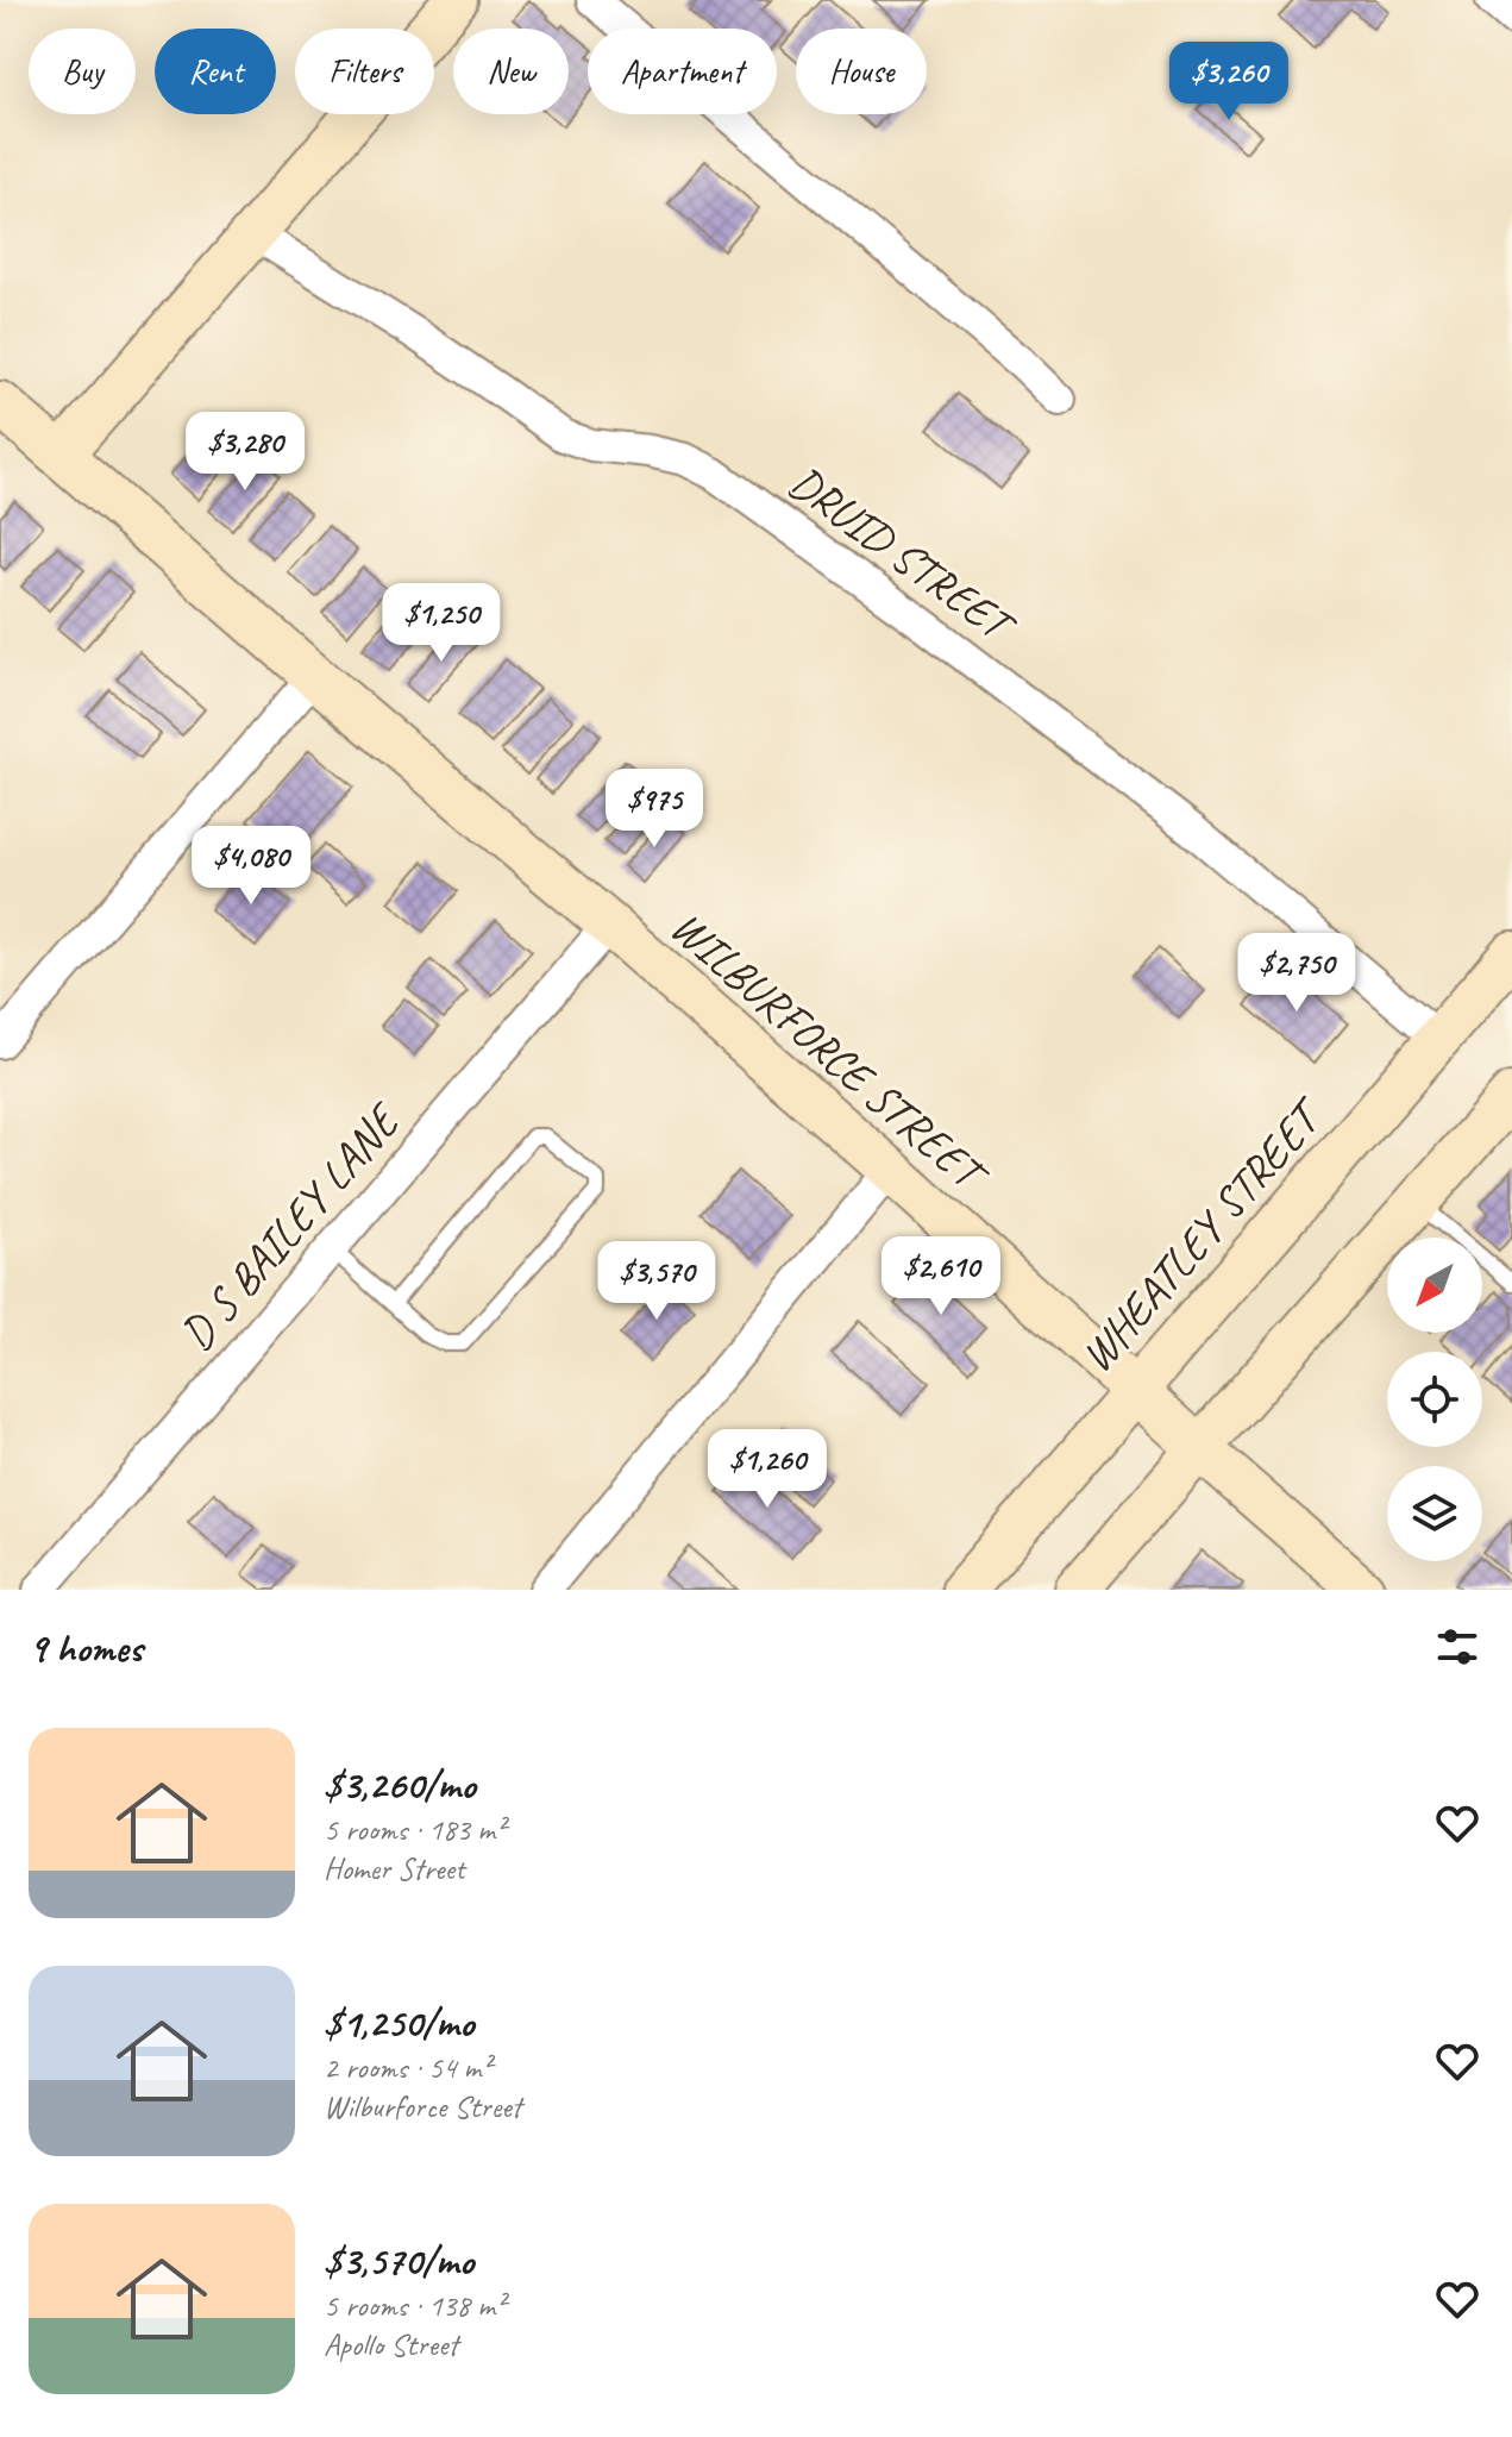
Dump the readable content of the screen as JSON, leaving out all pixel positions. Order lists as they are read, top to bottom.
{
  "streets": {
    "street": [
      "DRUID STREET",
      "WILBURFORCE STREET",
      "D S BAILEY LANE",
      "WHEATLEY STREET"
    ]
  },
  "crossings": [
    ["DRUID STREET", "WHEATLEY STREET"],
    ["WILBURFORCE STREET", "D S BAILEY LANE"],
    ["WILBURFORCE STREET", "WHEATLEY STREET"]
  ],
  "north": "bottom left",
  "page": {
    "chip": [
      "Buy",
      "Rent",
      "Filters",
      "New",
      "Apartment",
      "House"
    ],
    "price": [
      "$3,260",
      "$3,280",
      "$1,250",
      "$975",
      "$4,080",
      "$2,750",
      "$2,610",
      "$3,570",
      "$1,260"
    ],
    "heading": "9 homes",
    "list": [
      {
        "name": "$3,260/mo",
        "note": "5 rooms · 183 m² · Homer Street"
      },
      {
        "name": "$1,250/mo",
        "note": "2 rooms · 54 m² · Wilburforce Street"
      },
      {
        "name": "$3,570/mo",
        "note": "5 rooms · 138 m² · Apollo Street"
      }
    ]
  }
}
